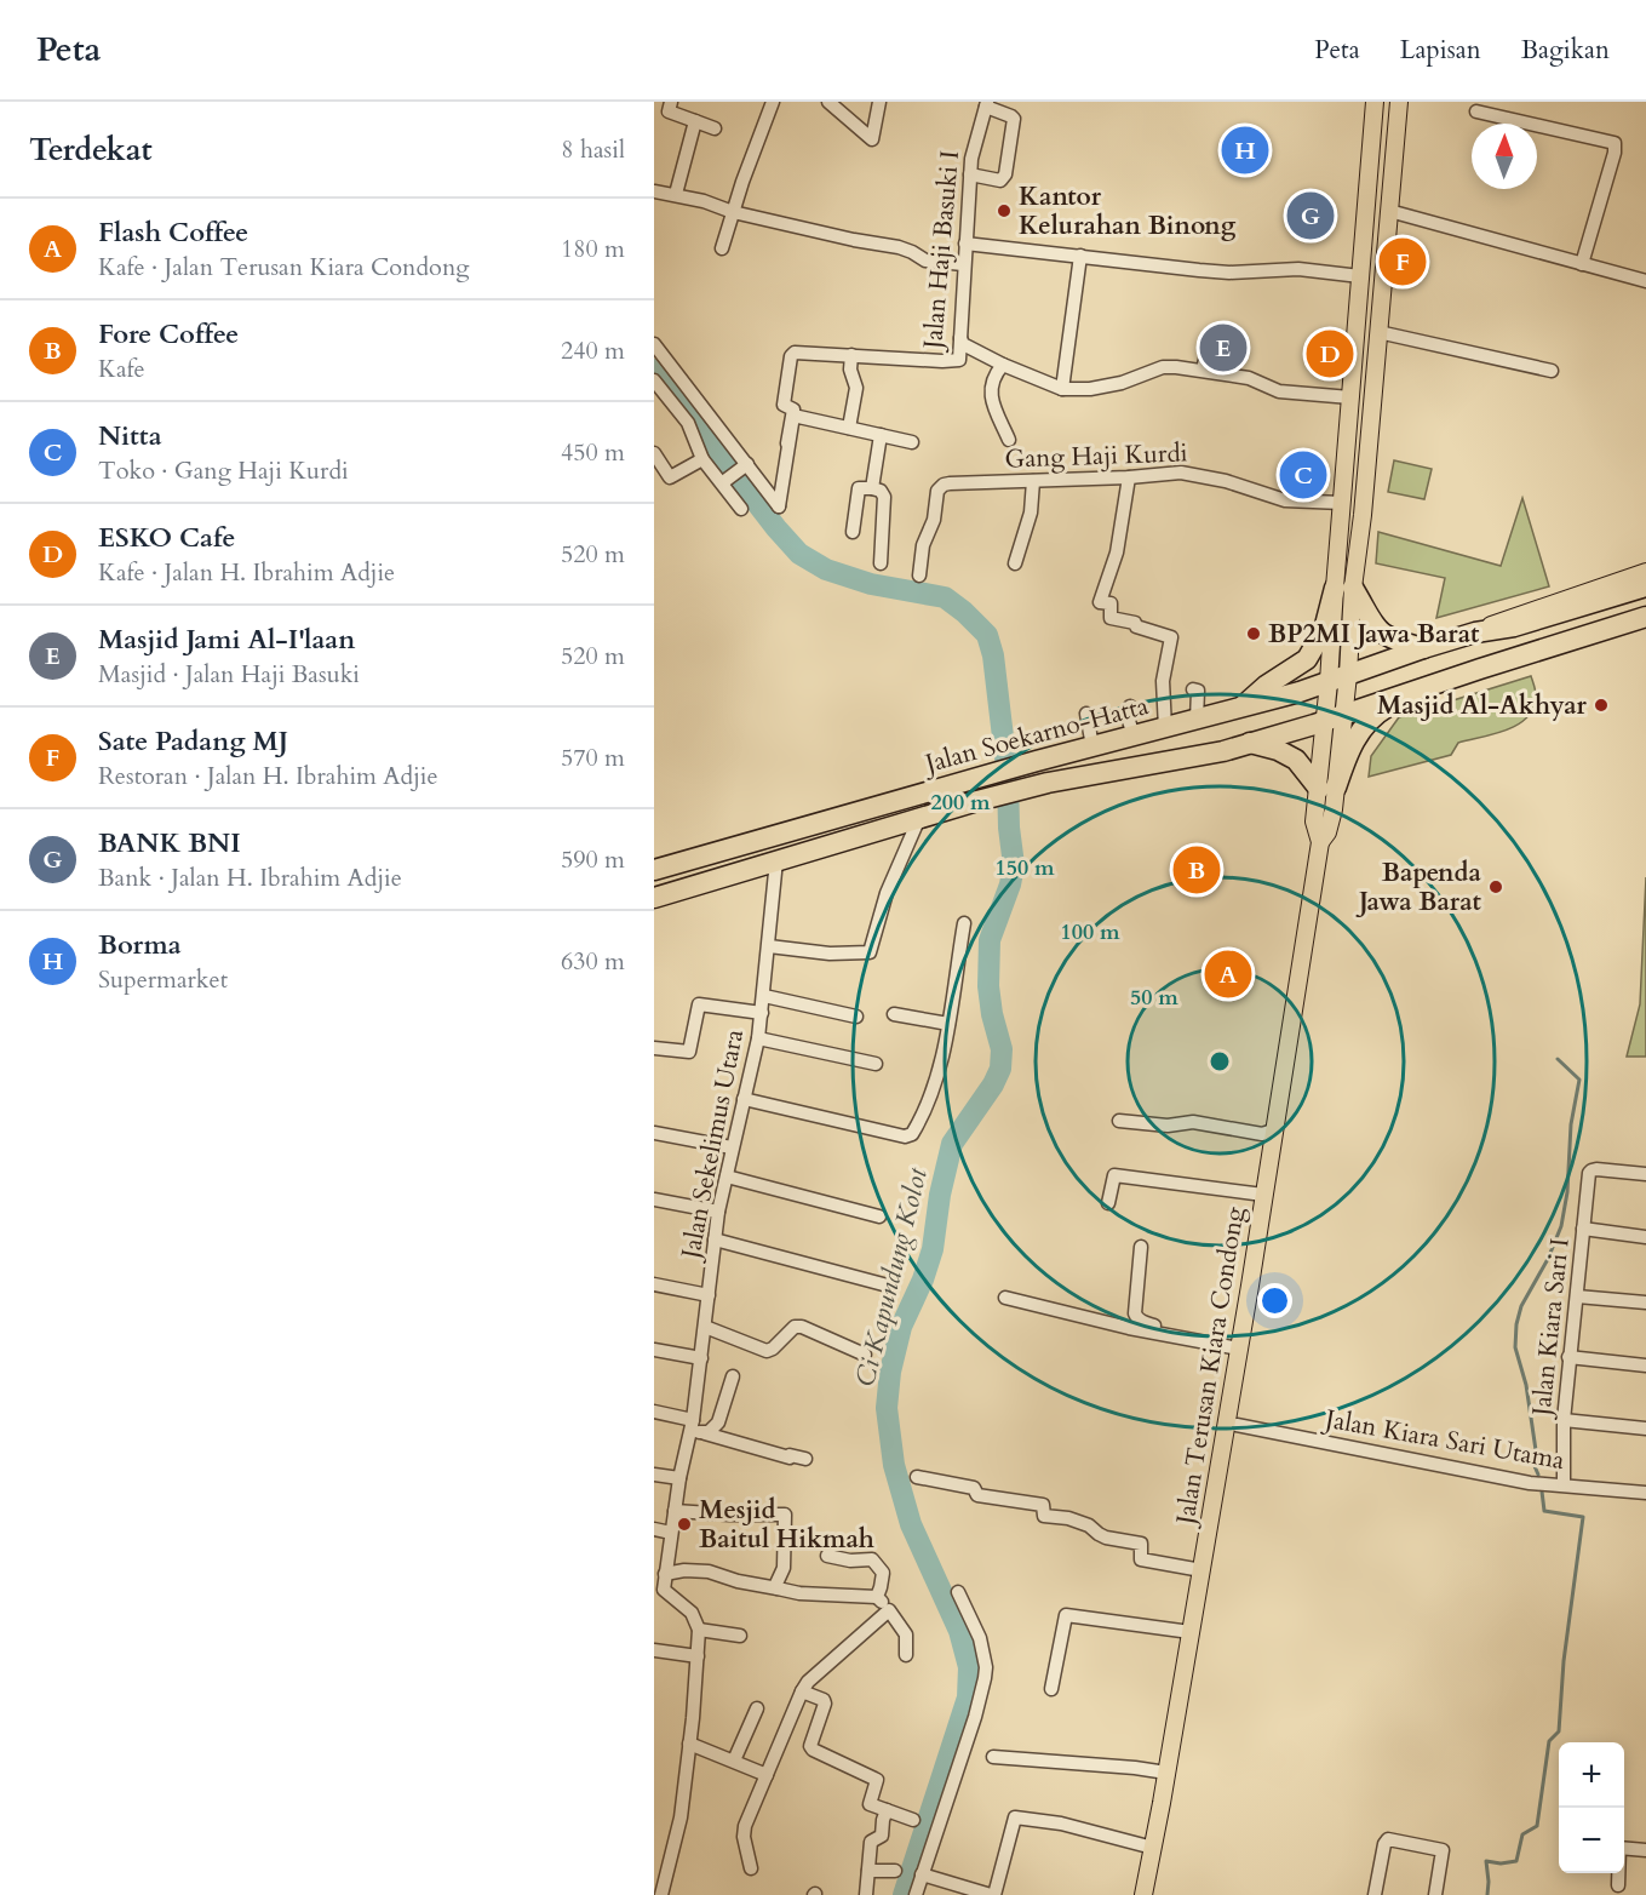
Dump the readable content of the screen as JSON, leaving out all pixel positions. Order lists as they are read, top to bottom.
{
  "streets": {
    "highway": ["Jalan Soekarno-Hatta"],
    "main road": ["Jalan Terusan Kiara Condong"],
    "street": [
      "Jalan Haji Basuki I",
      "Gang Haji Kurdi",
      "Jalan Sekelimus Utara",
      "Jalan Kiara Sari I",
      "Jalan Kiara Sari Utama"
    ]
  },
  "crossings": [
    ["Jalan Soekarno-Hatta", "Jalan Sekelimus Utara"],
    ["Jalan Soekarno-Hatta", "Jalan Terusan Kiara Condong"],
    ["Jalan Kiara Sari I", "Jalan Kiara Sari Utama"]
  ],
  "water": ["Ci Kapundung Kolot"],
  "places": [
    "Kantor Kelurahan Binong",
    "BP2MI Jawa Barat",
    "Masjid Al-Akhyar",
    "Bapenda Jawa Barat",
    "Mesjid Baitul Hikmah"
  ],
  "north": "top",
  "page": {
    "header": "Peta",
    "nav": ["Peta", "Lapisan", "Bagikan"],
    "heading": ["Terdekat", "8 hasil"],
    "pins": [
      "H",
      "G",
      "F",
      "E",
      "D",
      "C",
      "B",
      "A"
    ],
    "list": [
      {
        "mark": "A",
        "name": "Flash Coffee",
        "note": "Kafe · Jalan Terusan Kiara Condong",
        "value": "180 m"
      },
      {
        "mark": "B",
        "name": "Fore Coffee",
        "note": "Kafe",
        "value": "240 m"
      },
      {
        "mark": "C",
        "name": "Nitta",
        "note": "Toko · Gang Haji Kurdi",
        "value": "450 m"
      },
      {
        "mark": "D",
        "name": "ESKO Cafe",
        "note": "Kafe · Jalan H. Ibrahim Adjie",
        "value": "520 m"
      },
      {
        "mark": "E",
        "name": "Masjid Jami Al-I'laan",
        "note": "Masjid · Jalan Haji Basuki",
        "value": "520 m"
      },
      {
        "mark": "F",
        "name": "Sate Padang MJ",
        "note": "Restoran · Jalan H. Ibrahim Adjie",
        "value": "570 m"
      },
      {
        "mark": "G",
        "name": "BANK BNI",
        "note": "Bank · Jalan H. Ibrahim Adjie",
        "value": "590 m"
      },
      {
        "mark": "H",
        "name": "Borma",
        "note": "Supermarket",
        "value": "630 m"
      }
    ],
    "map_buttons": ["+", "−"]
  },
  "rings": [
    "200 m",
    "150 m",
    "100 m",
    "50 m"
  ]
}
